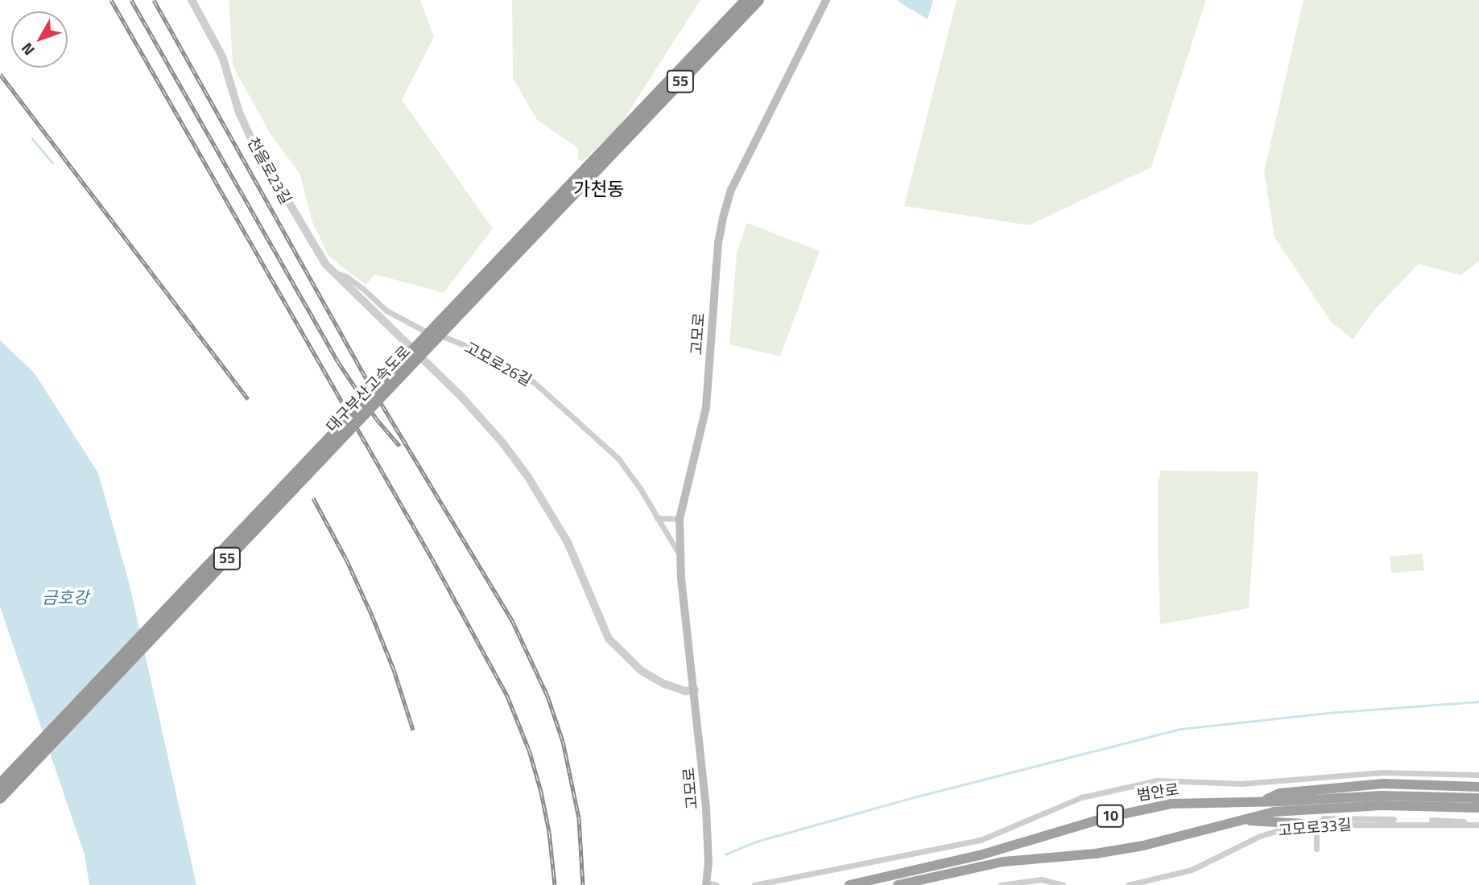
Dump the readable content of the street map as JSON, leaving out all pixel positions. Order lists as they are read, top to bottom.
{
  "streets": {
    "highway": [
      "55",
      "대구부산고속도로",
      "범안로",
      "10"
    ],
    "main road": ["고모로"],
    "street": ["천을로23길", "고모로26길", "고모로33길"]
  },
  "crossings": [
    ["천을로23길", "고모로"],
    ["천을로23길", "고모로26길"],
    ["고모로", "고모로26길"]
  ],
  "districts": ["가천동"],
  "water": ["금호강"],
  "north": "bottom left"
}
